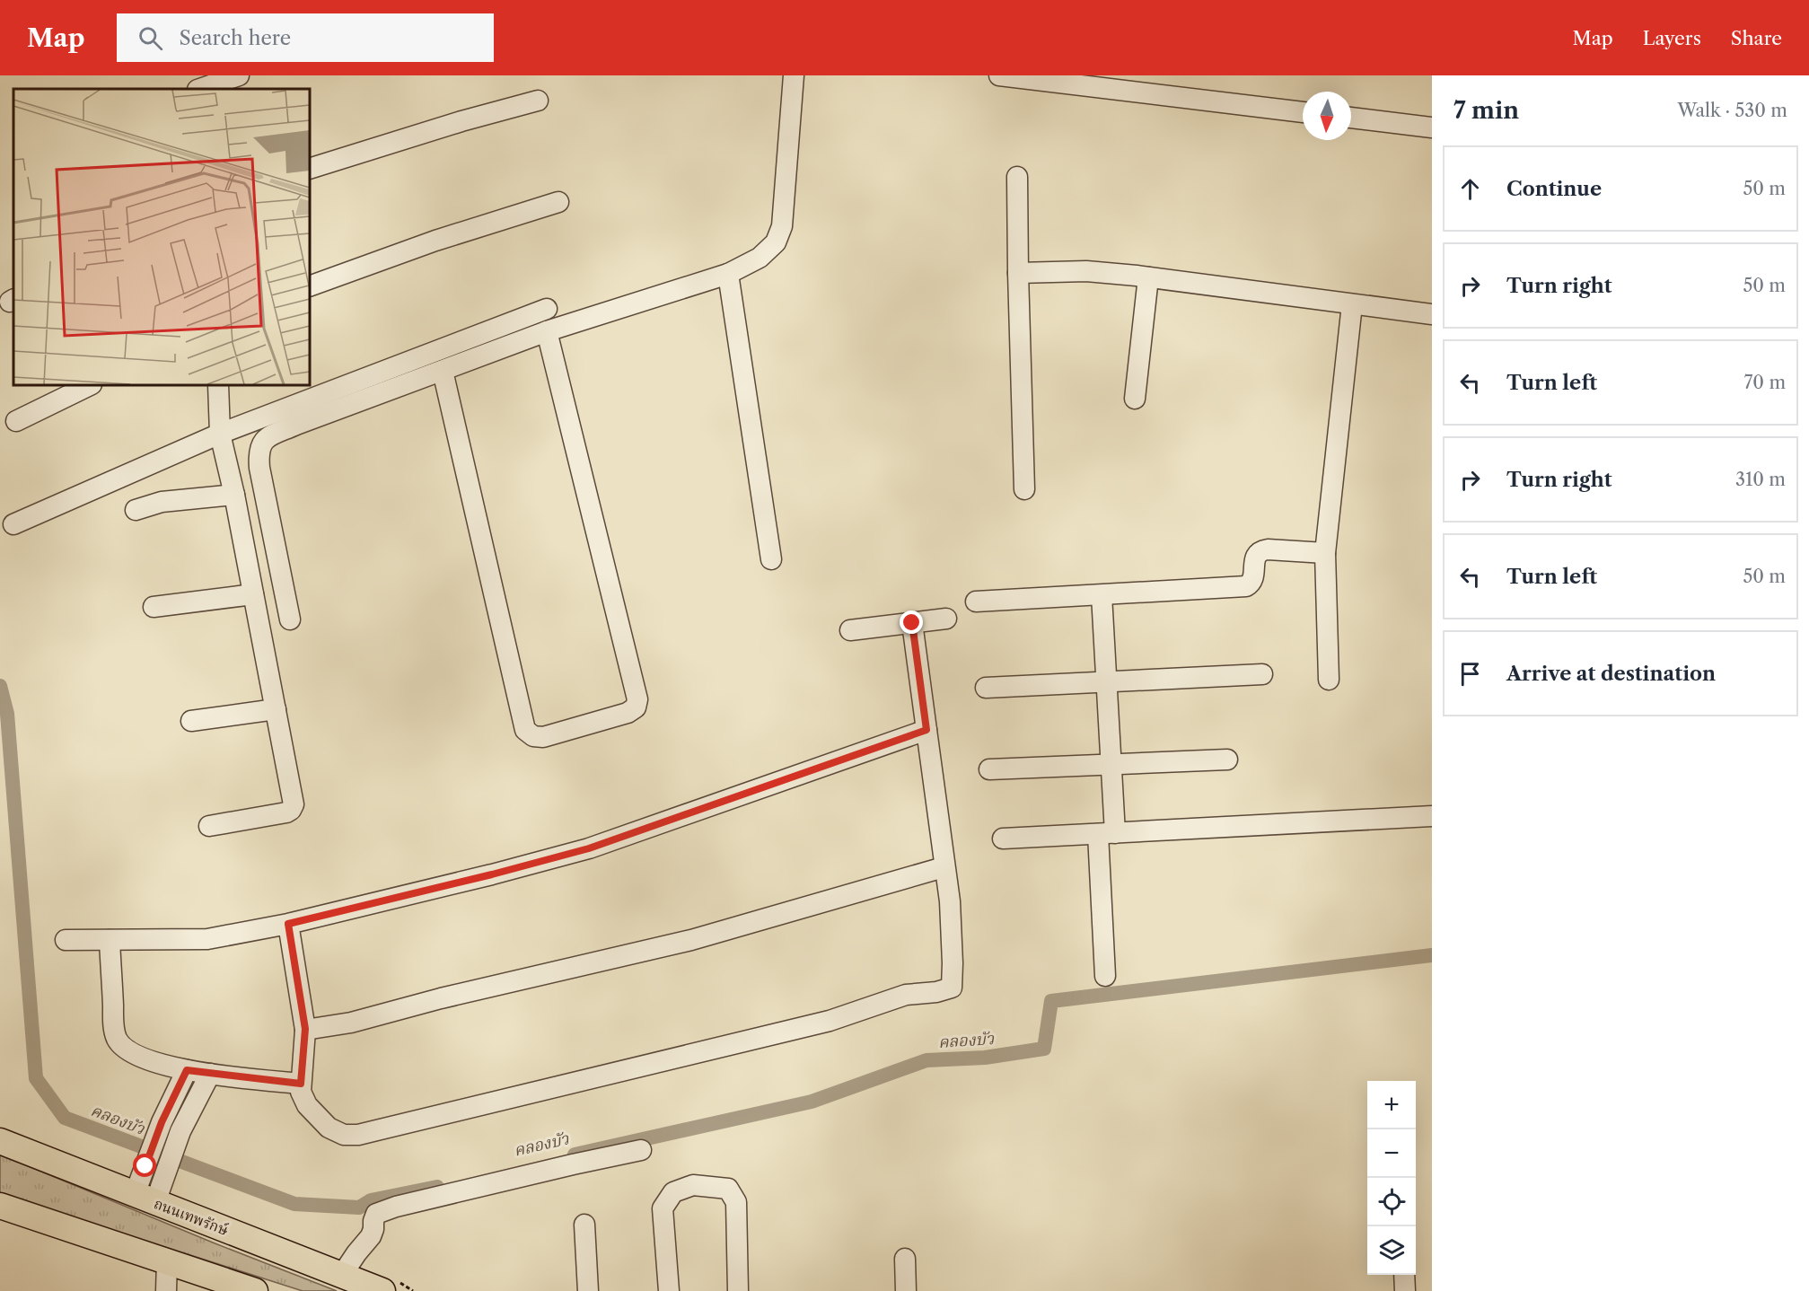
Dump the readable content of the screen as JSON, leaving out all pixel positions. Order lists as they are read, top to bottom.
{
  "streets": {
    "main road": ["ถนนเทพรักษ์"]
  },
  "water": ["คลองบัว"],
  "north": "bottom",
  "page": {
    "header": "Map",
    "search": "Search here",
    "nav": ["Map", "Layers", "Share"],
    "heading": ["7 min", "Walk · 530 m"],
    "list": [
      ["Continue", "50 m"],
      ["Turn right", "50 m"],
      ["Turn left", "70 m"],
      ["Turn right", "310 m"],
      ["Turn left", "50 m"],
      "Arrive at destination"
    ],
    "map_buttons": ["+", "−"]
  }
}
